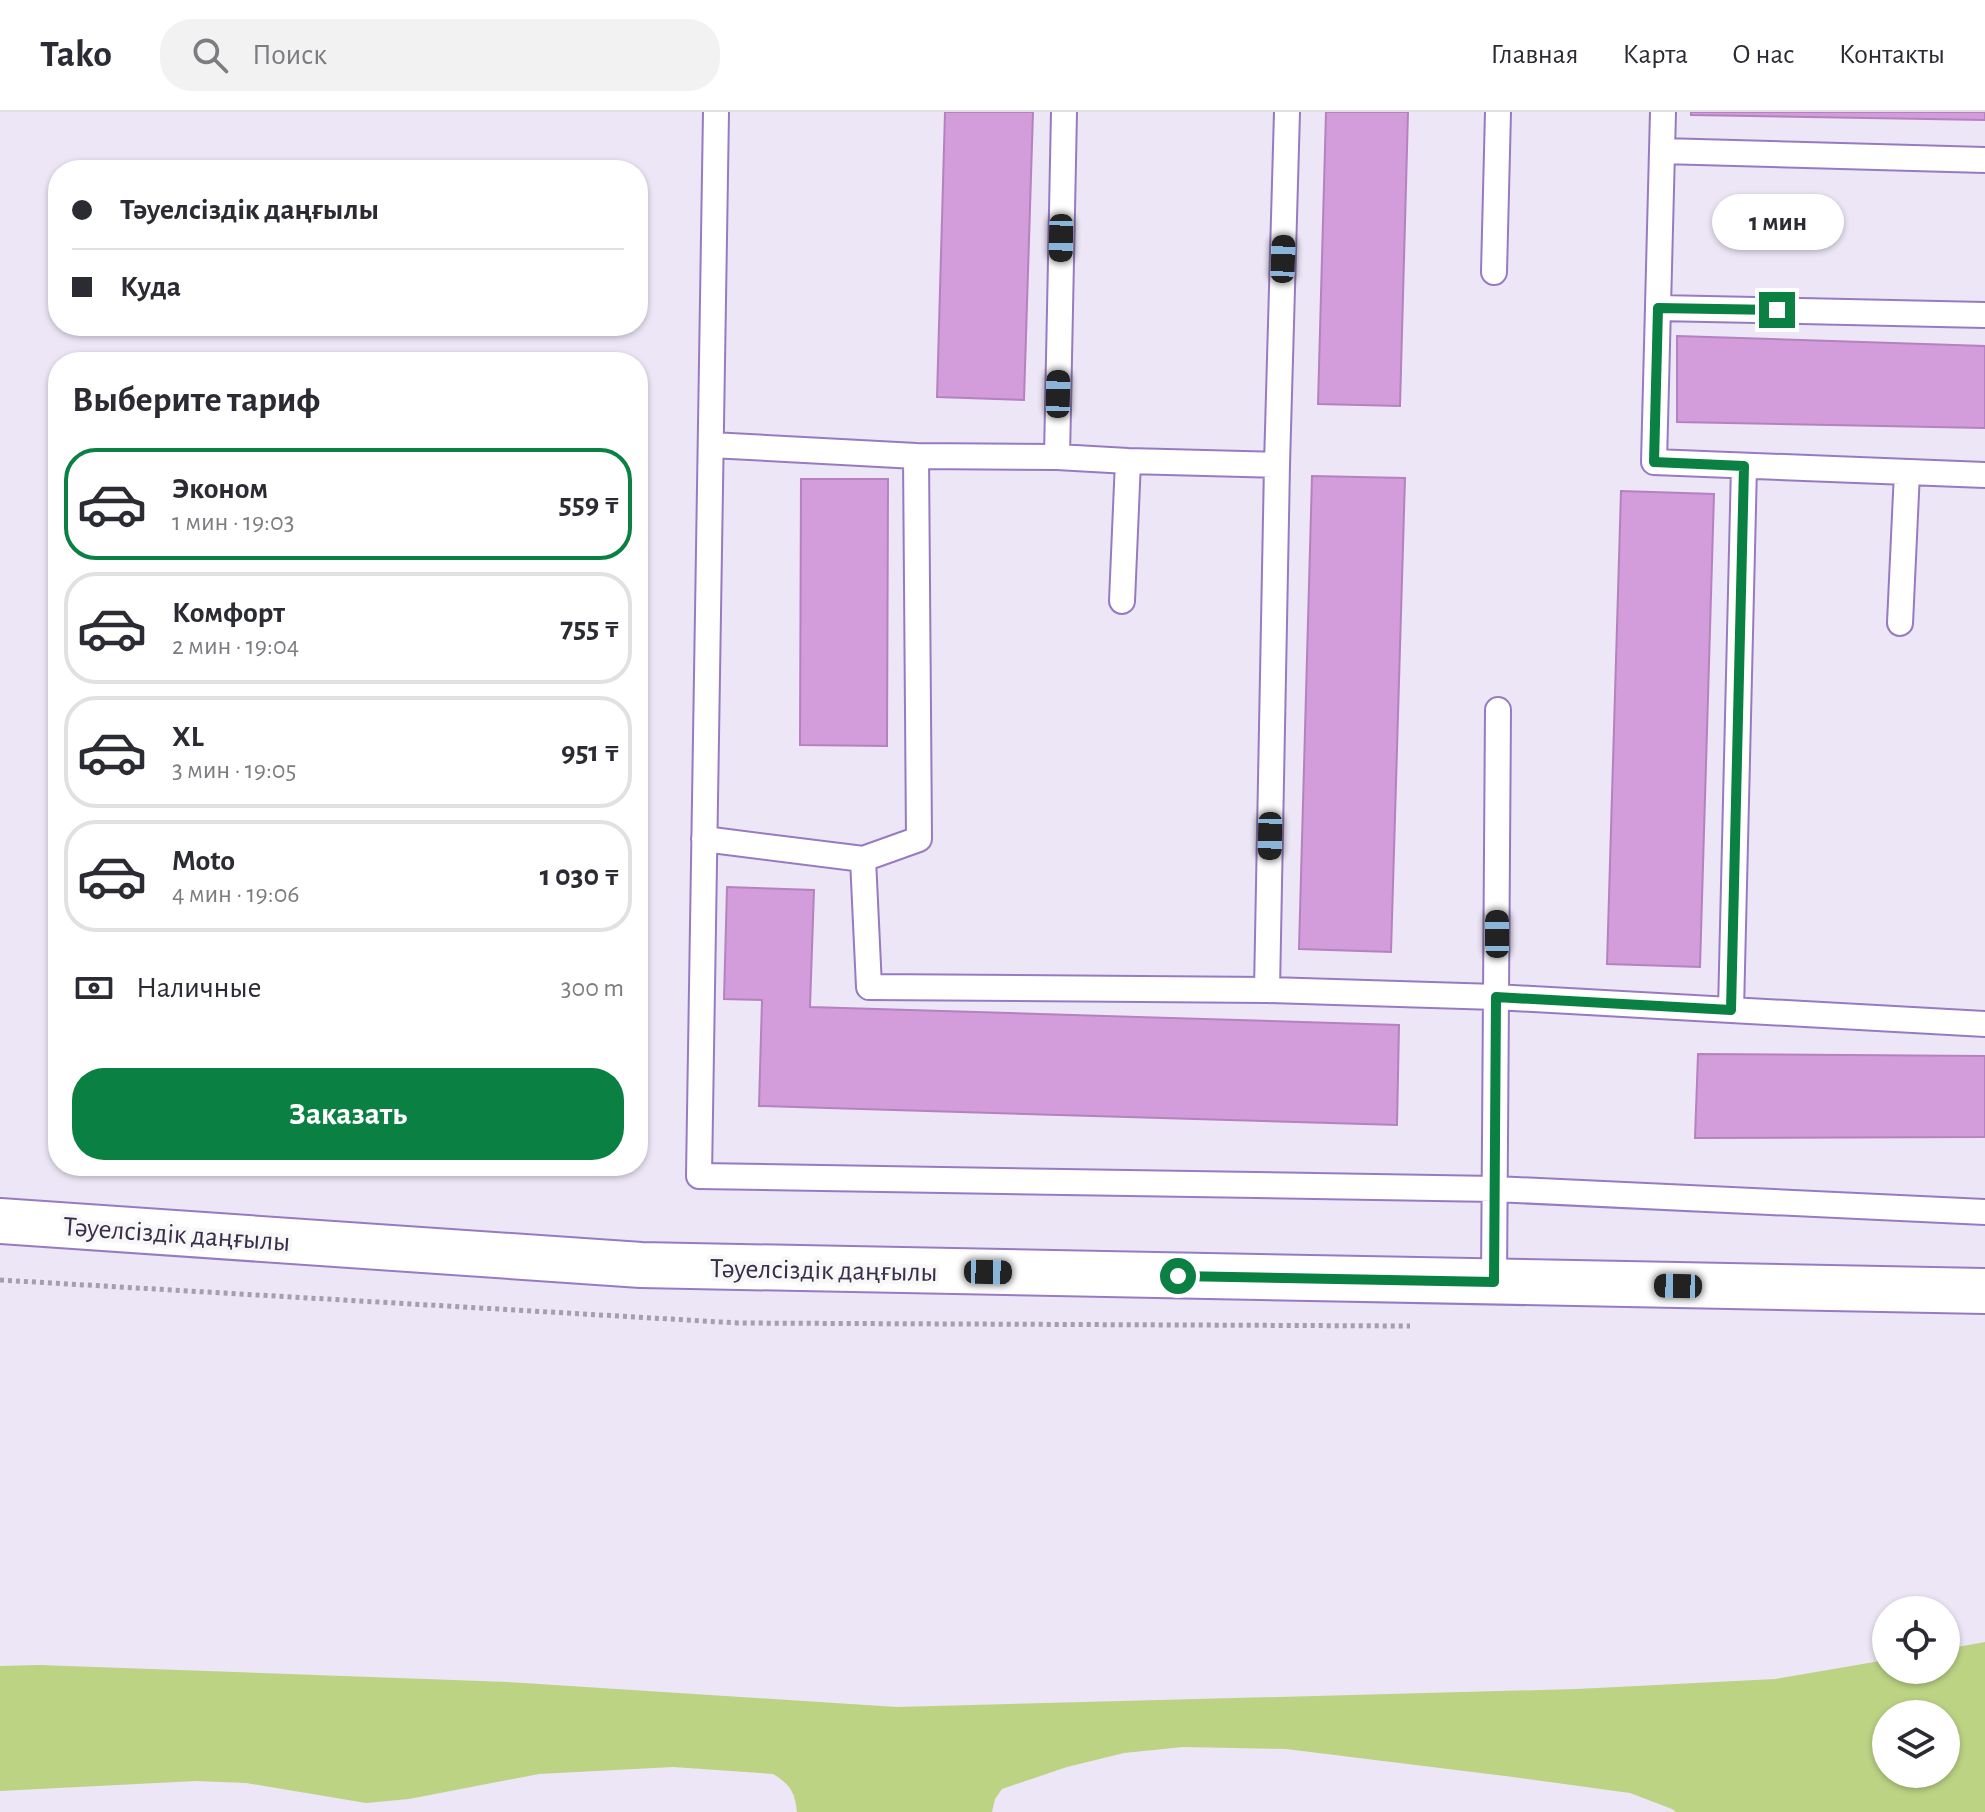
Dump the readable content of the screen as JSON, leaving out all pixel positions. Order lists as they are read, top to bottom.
{
  "streets": {
    "street": ["Тәуелсіздік даңғылы"]
  },
  "page": {
    "header": "Tako",
    "search": "Поиск",
    "nav": [
      "Главная",
      "Карта",
      "О нас",
      "Контакты"
    ],
    "banner": ["Тәуелсіздік даңғылы", "Куда"],
    "bubble": "1 мин",
    "heading": "Выберите тариф",
    "list": [
      {
        "name": "Эконом",
        "note": "1 мин · 19:03",
        "value": "559 ₸"
      },
      {
        "name": "Комфорт",
        "note": "2 мин · 19:04",
        "value": "755 ₸"
      },
      {
        "name": "XL",
        "note": "3 мин · 19:05",
        "value": "951 ₸"
      },
      {
        "name": "Moto",
        "note": "4 мин · 19:06",
        "value": "1 030 ₸"
      }
    ],
    "pay": ["Наличные", "300 m"],
    "buttons": "Заказать"
  }
}
